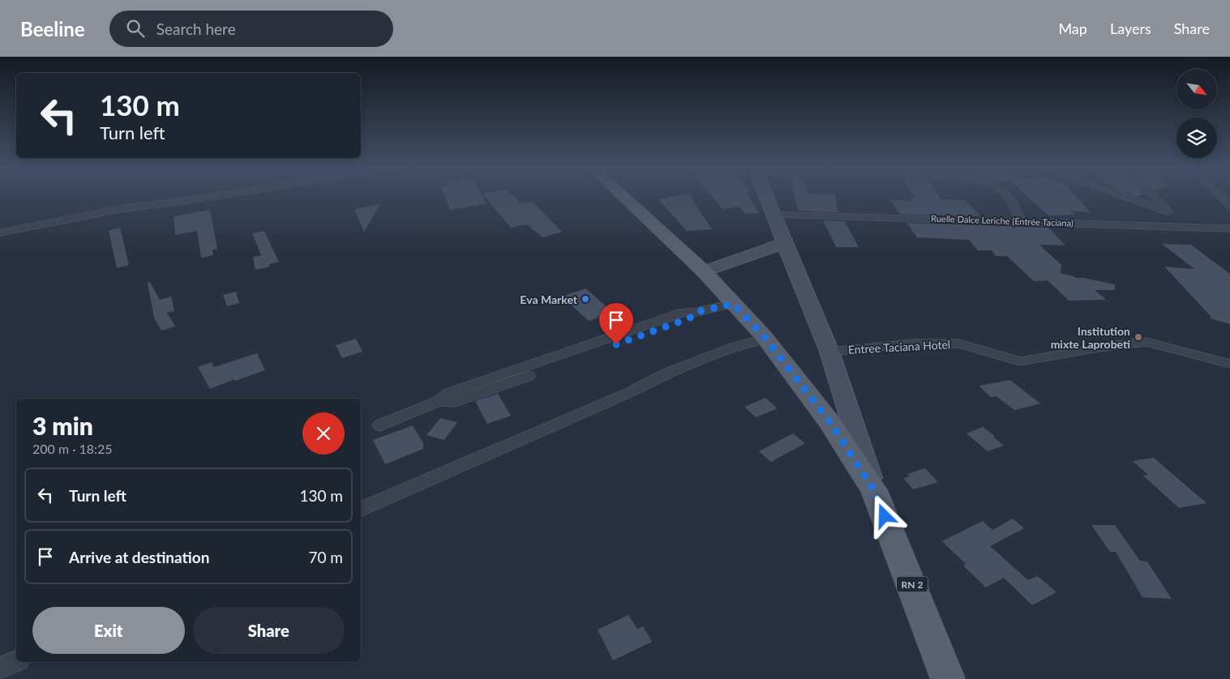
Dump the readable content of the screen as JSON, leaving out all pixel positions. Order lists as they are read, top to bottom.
{
  "streets": {
    "main road": ["RN 2"],
    "street": ["Ruelle Dalce Leriche (Entrée Taciana)", "Entree Taciana Hotel"]
  },
  "places": ["Eva Market", "Institution mixte Laprobeti"],
  "north": "bottom right",
  "page": {
    "header": "Beeline",
    "search": "Search here",
    "nav": ["Map", "Layers", "Share"],
    "turn": ["130 m", "Turn left"],
    "heading": ["3 min", "200 m · 18:25"],
    "list": [
      {
        "name": "Turn left",
        "value": "130 m"
      },
      {
        "name": "Arrive at destination",
        "value": "70 m"
      }
    ],
    "buttons": ["Exit", "Share"]
  }
}
